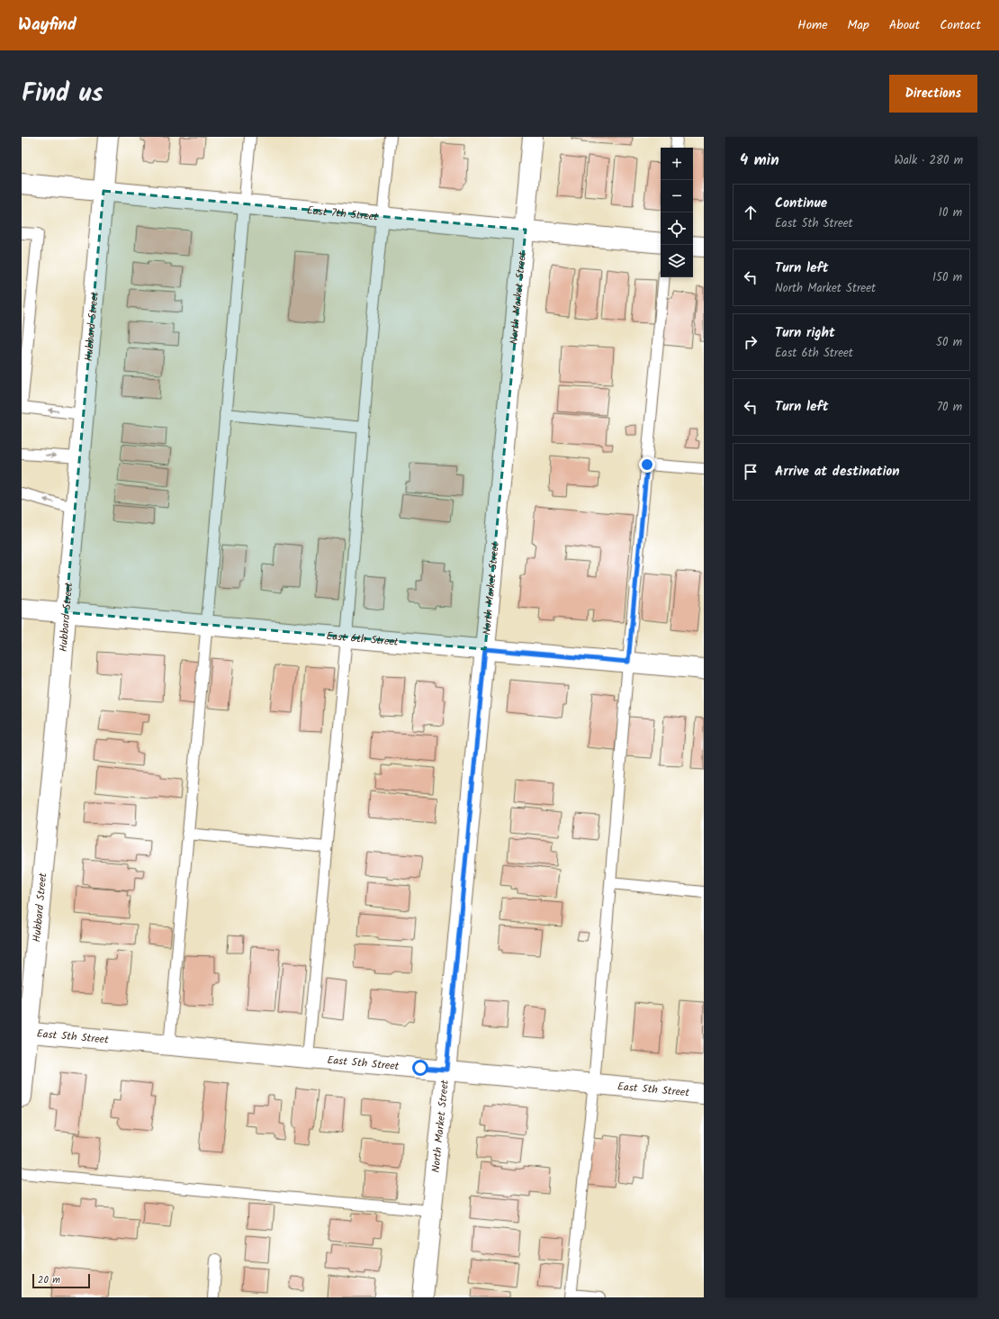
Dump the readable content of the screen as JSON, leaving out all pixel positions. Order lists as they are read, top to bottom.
{
  "streets": {
    "street": [
      "East 7th Street",
      "North Market Street",
      "Hubbard Street",
      "East 6th Street",
      "East 5th Street"
    ]
  },
  "crossings": [
    ["East 7th Street", "North Market Street"],
    ["East 7th Street", "Hubbard Street"],
    ["North Market Street", "East 6th Street"],
    ["North Market Street", "East 5th Street"],
    ["Hubbard Street", "East 6th Street"],
    ["Hubbard Street", "East 5th Street"]
  ],
  "scale_bar": "20 m",
  "page": {
    "header": "Wayfind",
    "nav": [
      "Home",
      "Map",
      "About",
      "Contact"
    ],
    "title": "Find us",
    "buttons": "Directions",
    "heading": ["4 min", "Walk · 280 m"],
    "map_buttons": ["+", "−"],
    "list": [
      ["Continue", "East 5th Street", "10 m"],
      ["Turn left", "North Market Street", "150 m"],
      ["Turn right", "East 6th Street", "50 m"],
      ["Turn left", "70 m"],
      "Arrive at destination"
    ],
    "scale": "20 m"
  }
}
